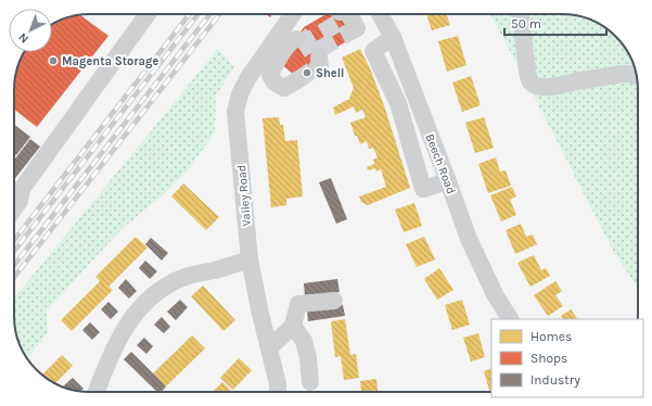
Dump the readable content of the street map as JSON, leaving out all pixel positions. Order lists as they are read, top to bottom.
{
  "streets": {
    "street": ["Beech Road", "Valley Road"]
  },
  "places": ["Magenta Storage", "Shell"],
  "legend": ["Homes", "Shops", "Industry"],
  "scale_bar": "50 m",
  "north": "bottom left"
}
